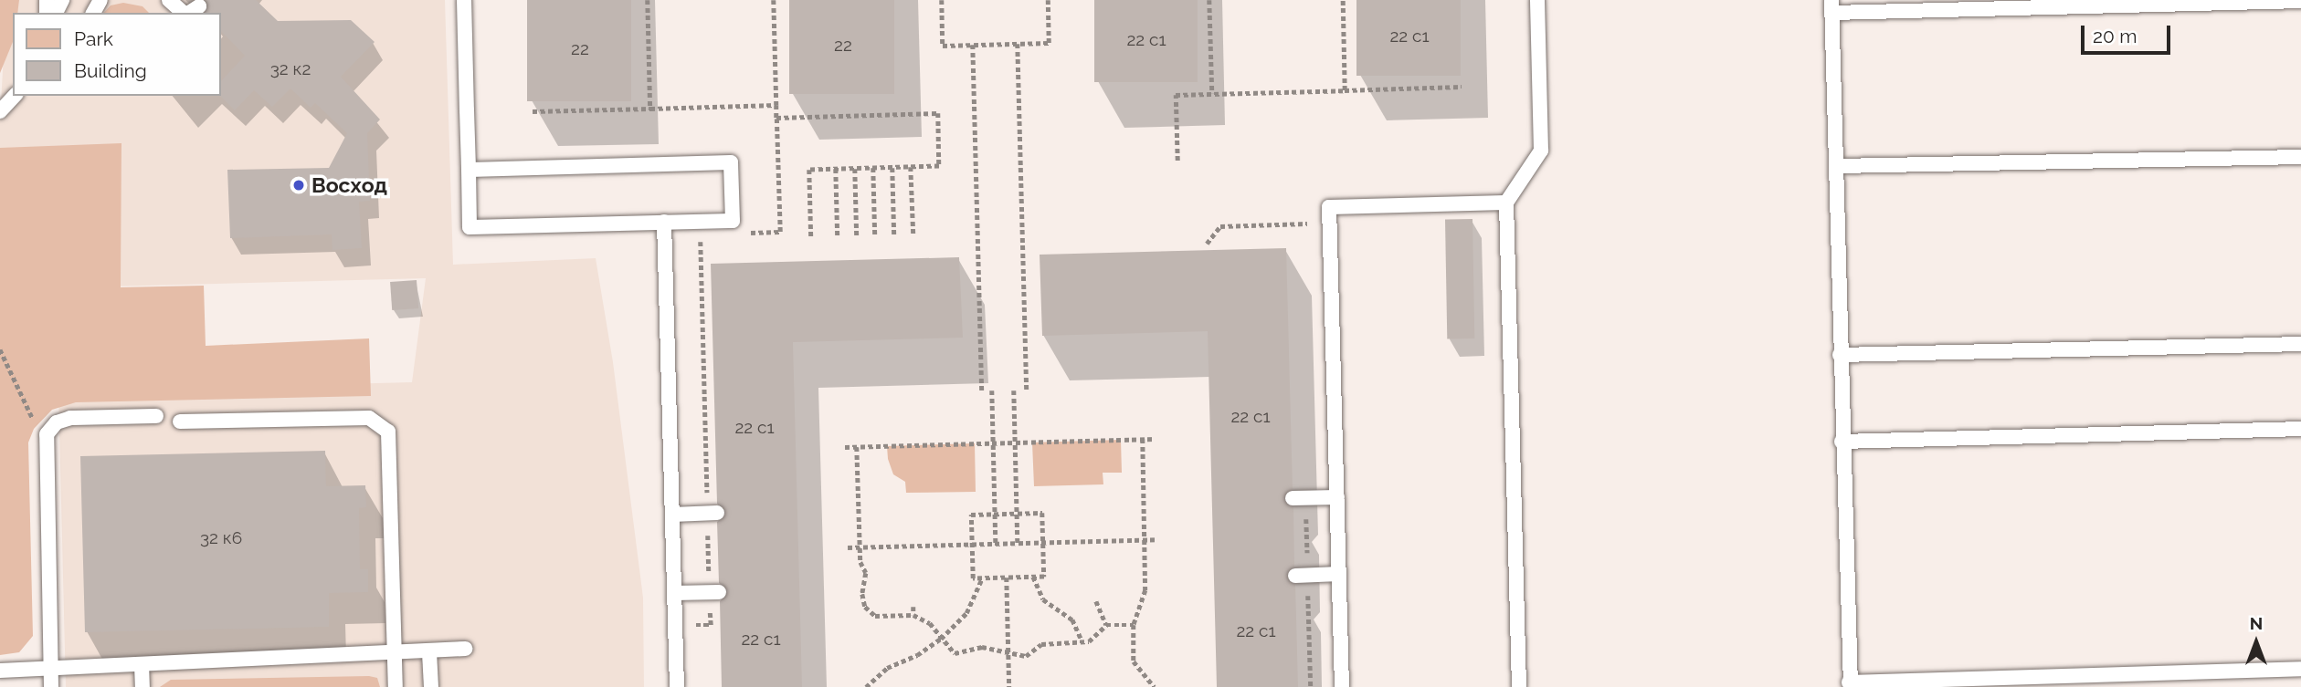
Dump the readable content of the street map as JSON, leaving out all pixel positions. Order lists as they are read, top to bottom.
{
  "places": ["Восход"],
  "house_numbers": [
    "22 с1",
    "22 с1",
    "22",
    "22",
    "32 к2",
    "22 с1",
    "22 с1",
    "32 к6",
    "22 с1",
    "22 с1"
  ],
  "legend": ["Park", "Building"],
  "scale_bar": "20 m",
  "north": "top"
}
